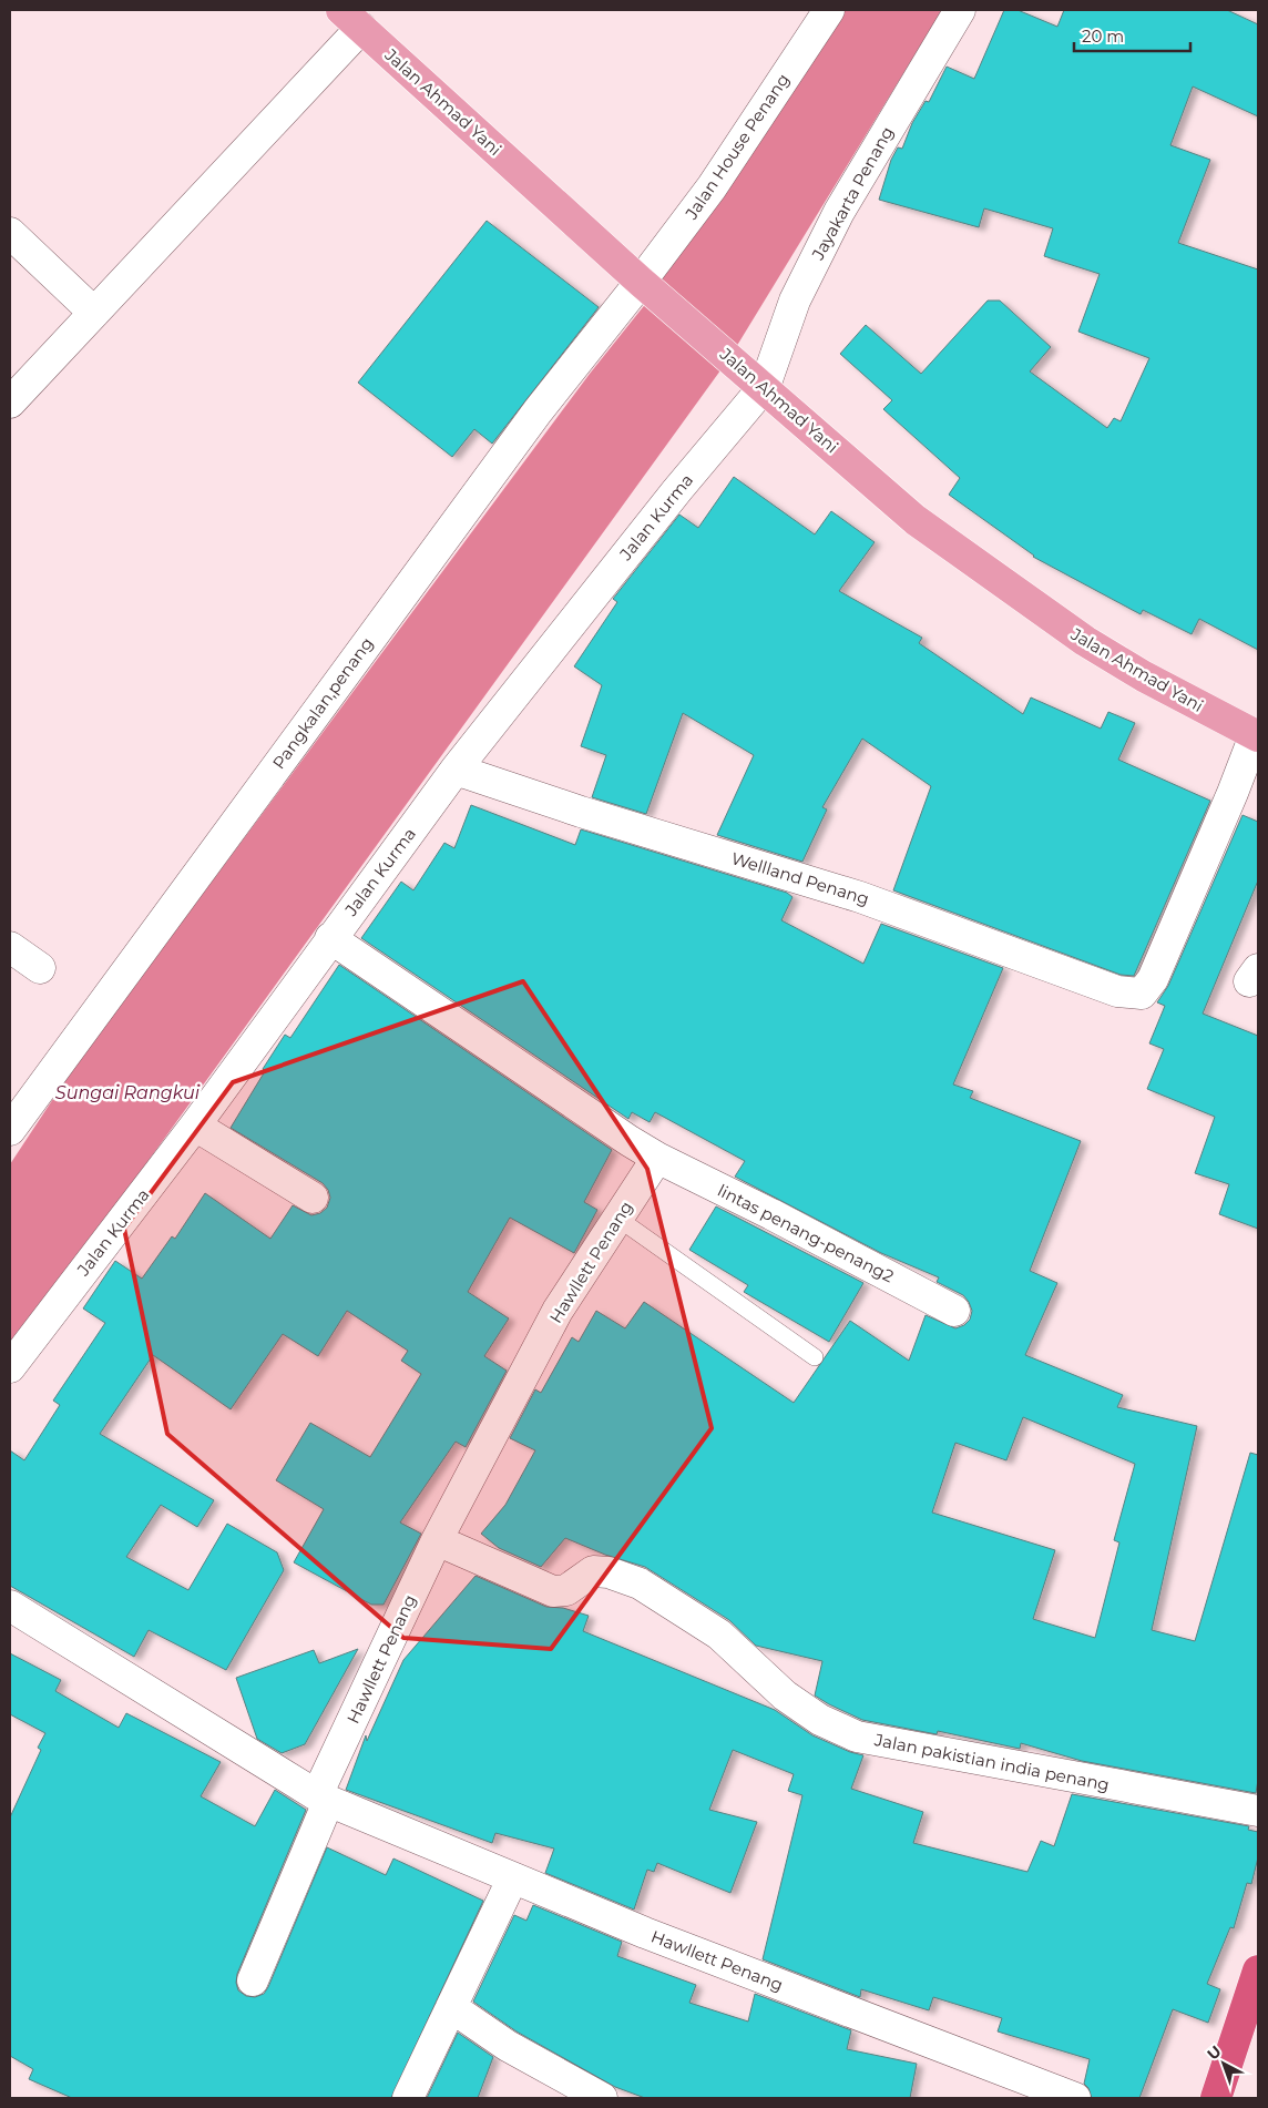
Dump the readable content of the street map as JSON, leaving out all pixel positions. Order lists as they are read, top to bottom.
{
  "streets": {
    "main road": ["Jalan Ahmad Yani"],
    "street": [
      "Jalan House Penang",
      "Jayakarta Penang",
      "Jalan Kurma",
      "Pangkalan,penang",
      "Wellland Penang",
      "lintas penang-penang2",
      "Hawllett Penang",
      "Jalan pakistian india penang"
    ]
  },
  "crossings": [
    ["Jalan Ahmad Yani", "Jalan House Penang"],
    ["Jalan Ahmad Yani", "Jayakarta Penang"],
    ["Jalan Ahmad Yani", "Jalan Kurma"],
    ["Jalan Ahmad Yani", "Pangkalan,penang"],
    ["Jalan Ahmad Yani", "Wellland Penang"],
    ["Jalan House Penang", "Pangkalan,penang"],
    ["Jayakarta Penang", "Jalan Kurma"],
    ["Jalan Kurma", "Wellland Penang"],
    ["lintas penang-penang2", "Hawllett Penang"],
    ["Hawllett Penang", "Jalan pakistian india penang"]
  ],
  "water": ["Sungai Rangkui"],
  "scale_bar": "20 m",
  "north": "top left"
}
